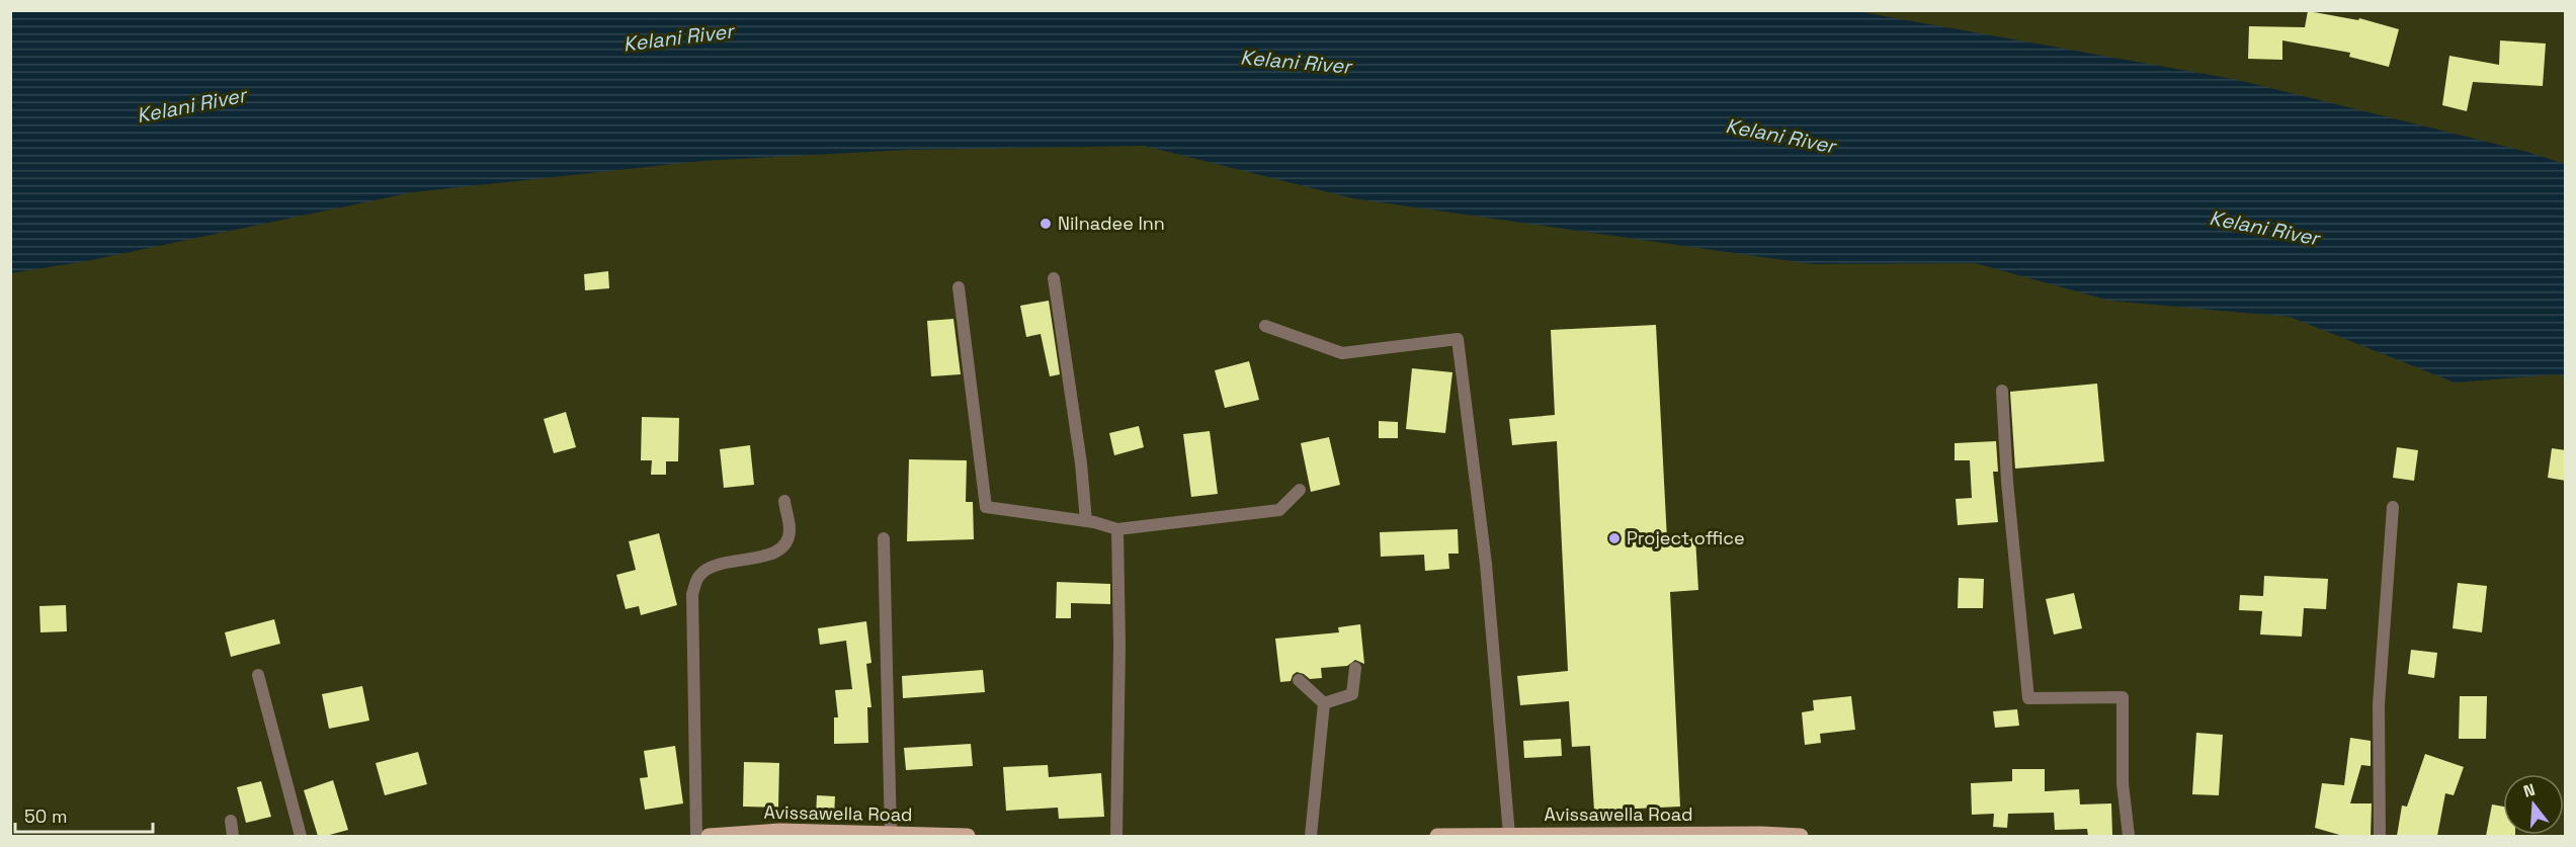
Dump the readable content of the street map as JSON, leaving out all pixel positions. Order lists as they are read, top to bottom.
{
  "streets": {
    "main road": ["Avissawella Road"]
  },
  "water": ["Kelani River"],
  "places": ["Nilnadee Inn", "Project office"],
  "scale_bar": "50 m",
  "north": "top"
}
